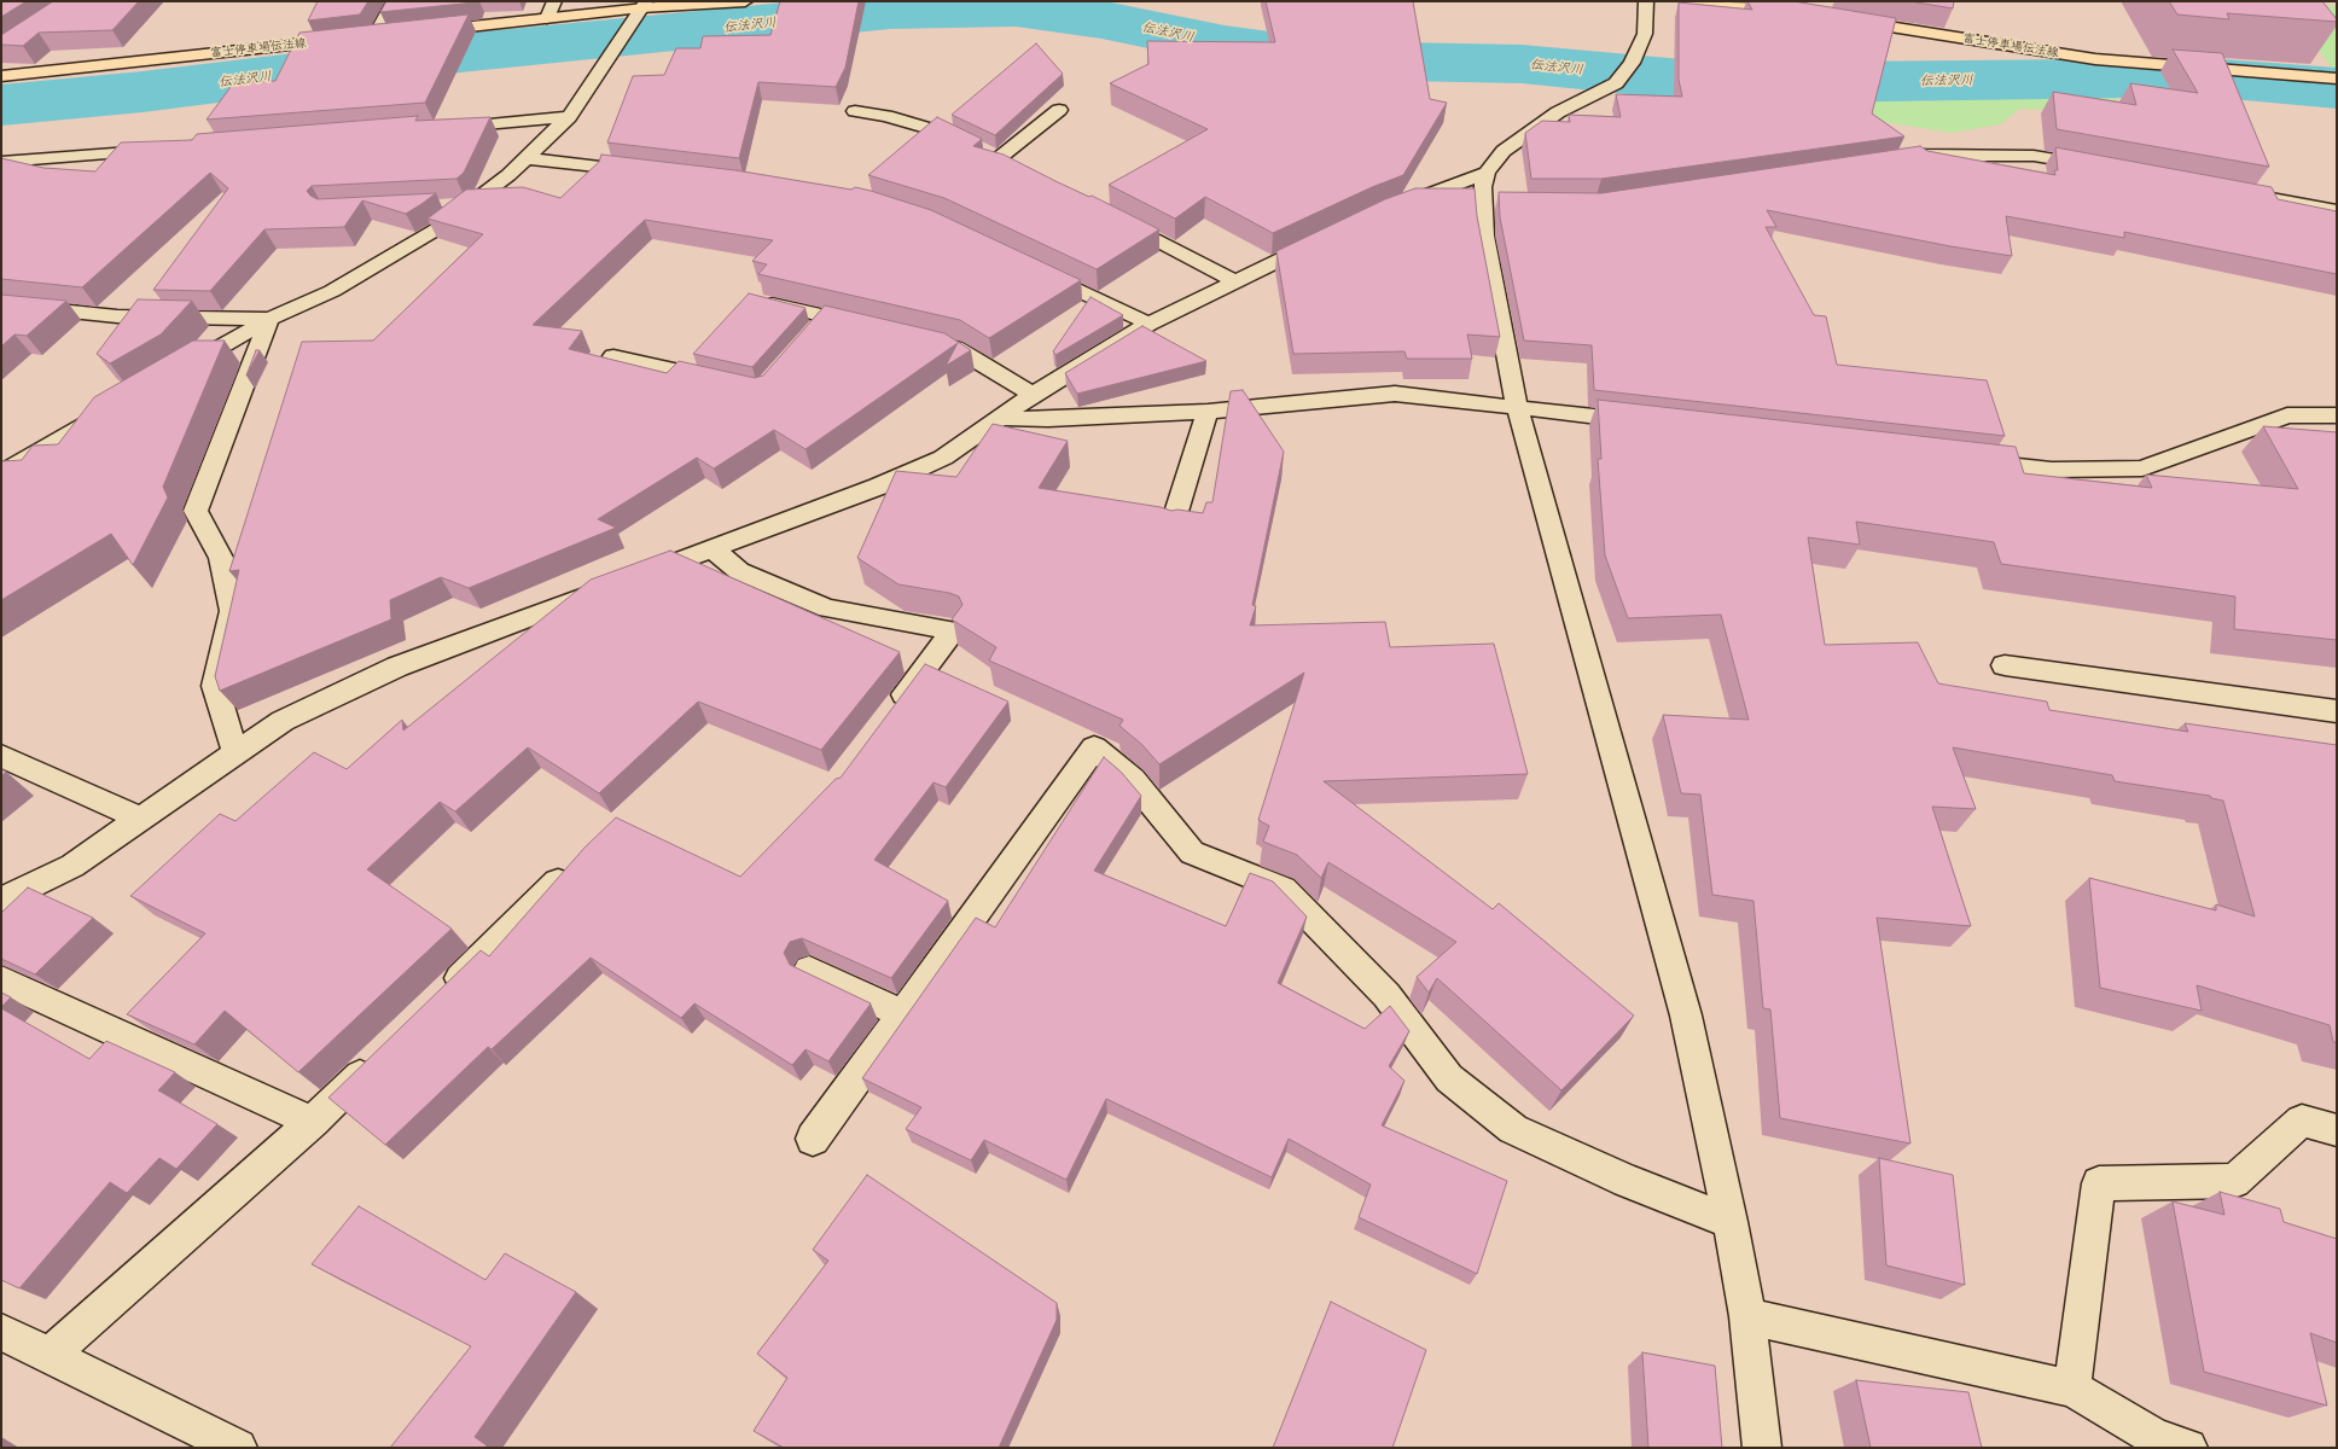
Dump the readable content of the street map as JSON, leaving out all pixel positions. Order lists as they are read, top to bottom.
{
  "streets": {
    "main road": ["富士停車場伝法線"]
  },
  "water": ["伝法沢川"]
}
